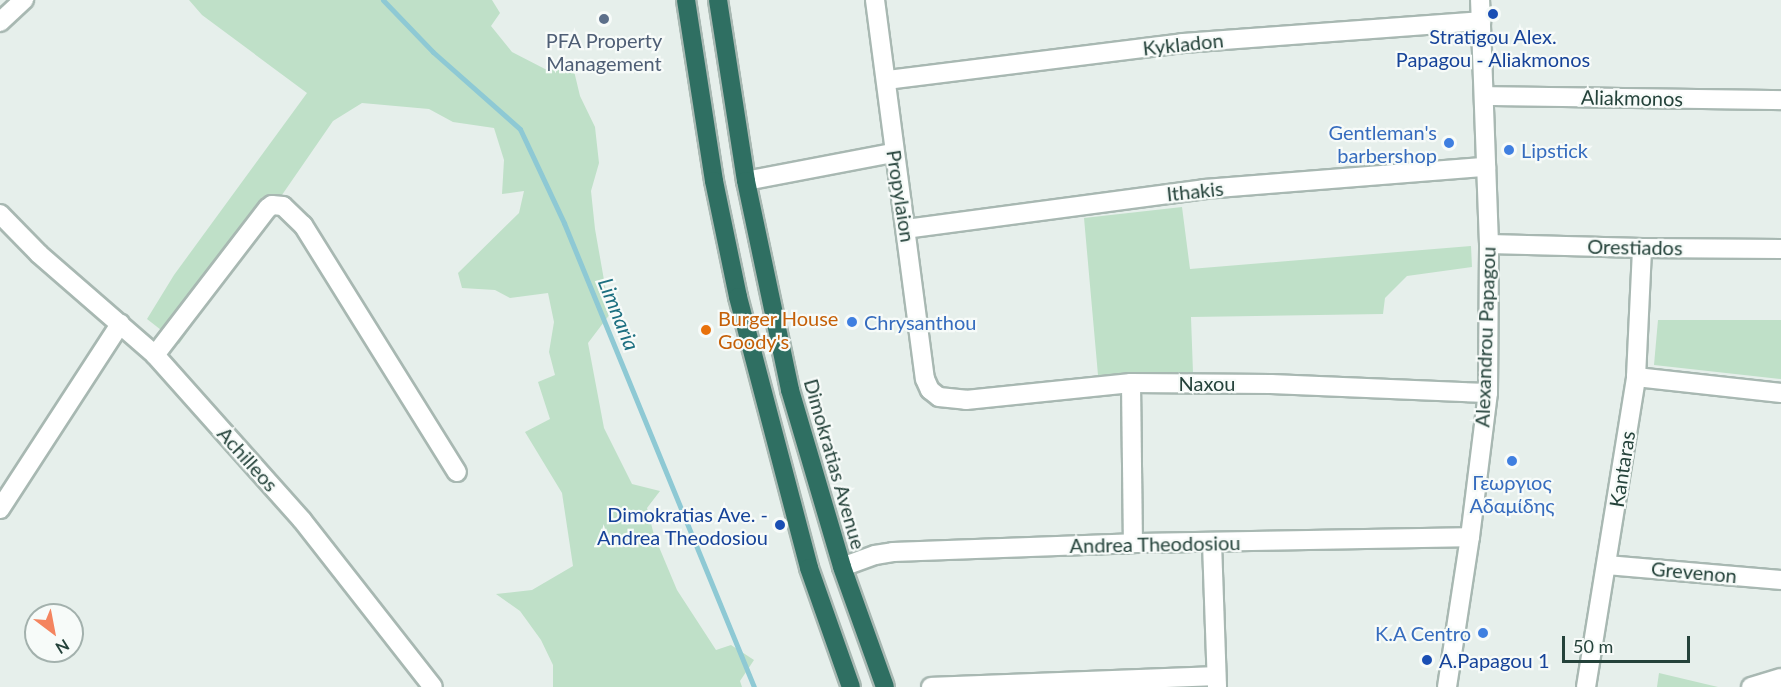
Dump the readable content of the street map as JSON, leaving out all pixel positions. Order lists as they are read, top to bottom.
{
  "streets": {
    "highway": ["Dimokratias Avenue"],
    "street": [
      "Kykladon",
      "Aliakmonos",
      "Ithakis",
      "Propylaion",
      "Orestiados",
      "Alexandrou Papagou",
      "Naxou",
      "Achilleos",
      "Kantaras",
      "Andrea Theodosiou",
      "Grevenon"
    ]
  },
  "crossings": [
    ["Kykladon", "Propylaion"],
    ["Kykladon", "Alexandrou Papagou"],
    ["Aliakmonos", "Alexandrou Papagou"],
    ["Ithakis", "Propylaion"],
    ["Ithakis", "Alexandrou Papagou"],
    ["Propylaion", "Naxou"],
    ["Orestiados", "Alexandrou Papagou"],
    ["Orestiados", "Kantaras"],
    ["Alexandrou Papagou", "Naxou"],
    ["Alexandrou Papagou", "Andrea Theodosiou"],
    ["Dimokratias Avenue", "Andrea Theodosiou"],
    ["Kantaras", "Grevenon"]
  ],
  "water": ["Limnaria"],
  "places": [
    "Stratigou Alex. Papagou - Aliakmonos",
    "PFA Property Management",
    "Gentleman's barbershop",
    "Lipstick",
    "Chrysanthou",
    "Burger House Goody's",
    "Γεωργιος Αδαμίδης",
    "Dimokratias Ave. - Andrea Theodosiou",
    "K.A Centro",
    "A.Papagou 1"
  ],
  "scale_bar": "50 m",
  "north": "bottom right"
}
